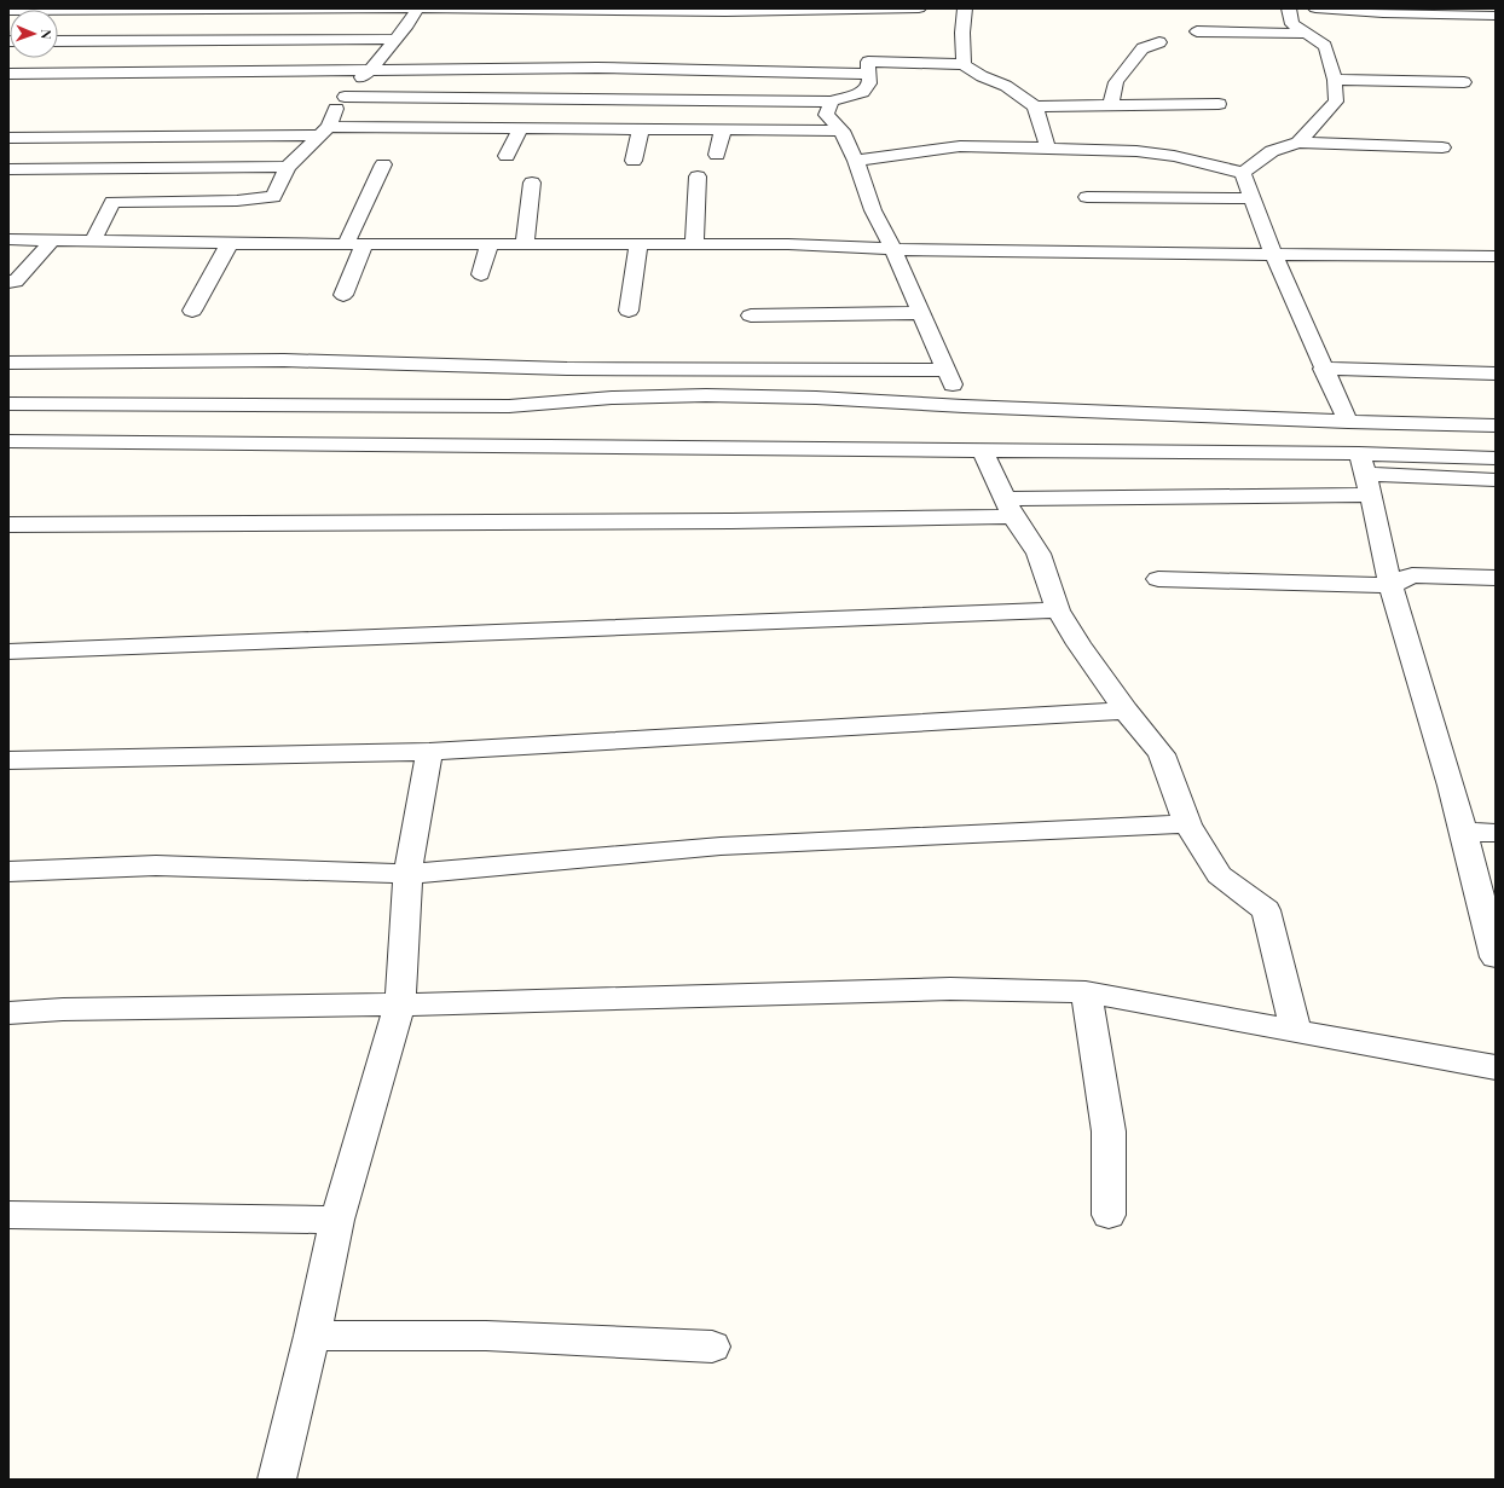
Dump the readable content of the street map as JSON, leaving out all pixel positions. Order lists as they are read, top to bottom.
{
  "north": "right"
}
